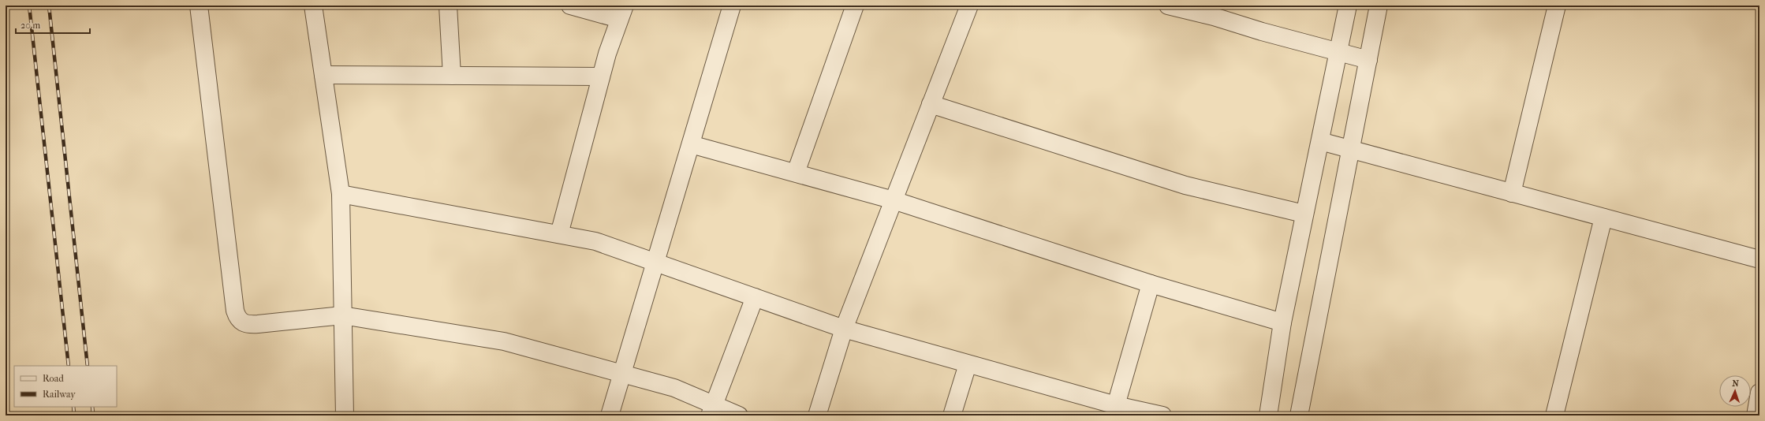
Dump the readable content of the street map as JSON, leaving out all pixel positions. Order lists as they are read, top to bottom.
{
  "legend": ["Road", "Railway"],
  "scale_bar": "20 m",
  "north": "top"
}
